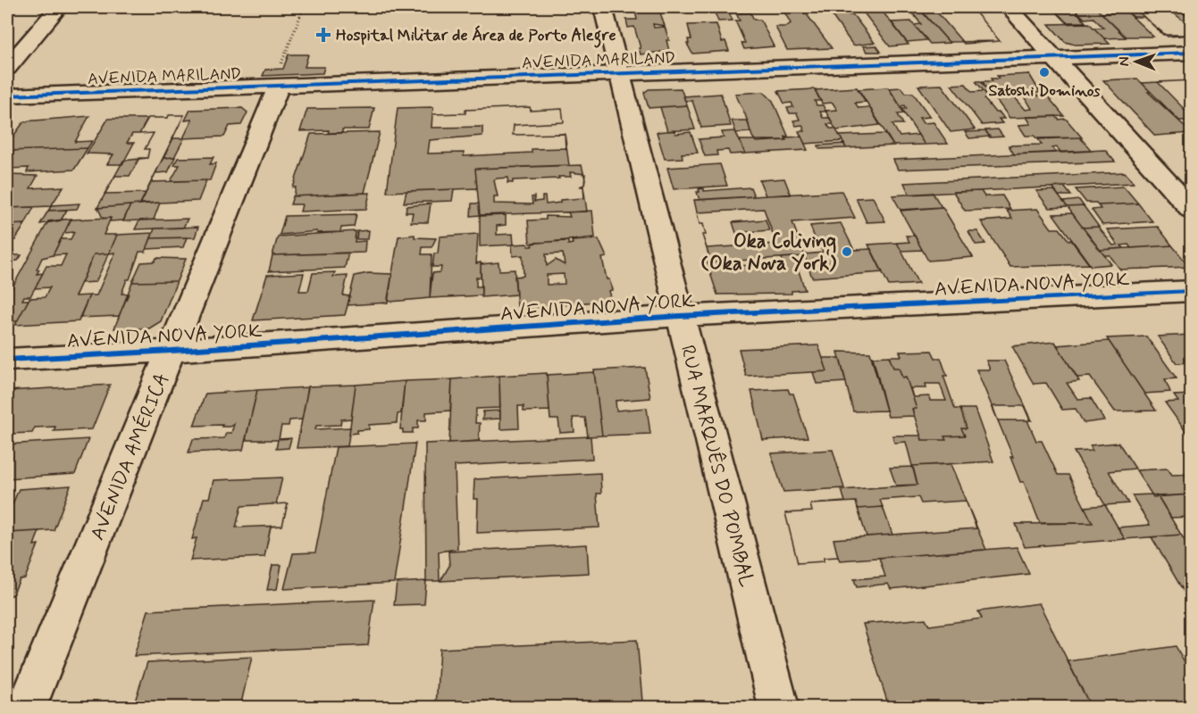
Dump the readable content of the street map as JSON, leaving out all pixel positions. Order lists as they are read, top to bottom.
{
  "streets": {
    "street": [
      "AVENIDA MARILAND",
      "AVENIDA NOVA YORK",
      "AVENIDA AMÉRICA",
      "RUA MARQUÊS DO POMBAL"
    ]
  },
  "crossings": [
    ["AVENIDA MARILAND", "AVENIDA AMÉRICA"],
    ["AVENIDA MARILAND", "RUA MARQUÊS DO POMBAL"],
    ["AVENIDA NOVA YORK", "AVENIDA AMÉRICA"],
    ["AVENIDA NOVA YORK", "RUA MARQUÊS DO POMBAL"]
  ],
  "places": {
    "health": ["Hospital Militar de Área de Porto Alegre"],
    "other": ["Satoshi Dominos", "Oka Coliving (Oka Nova York)"]
  },
  "north": "left"
}
